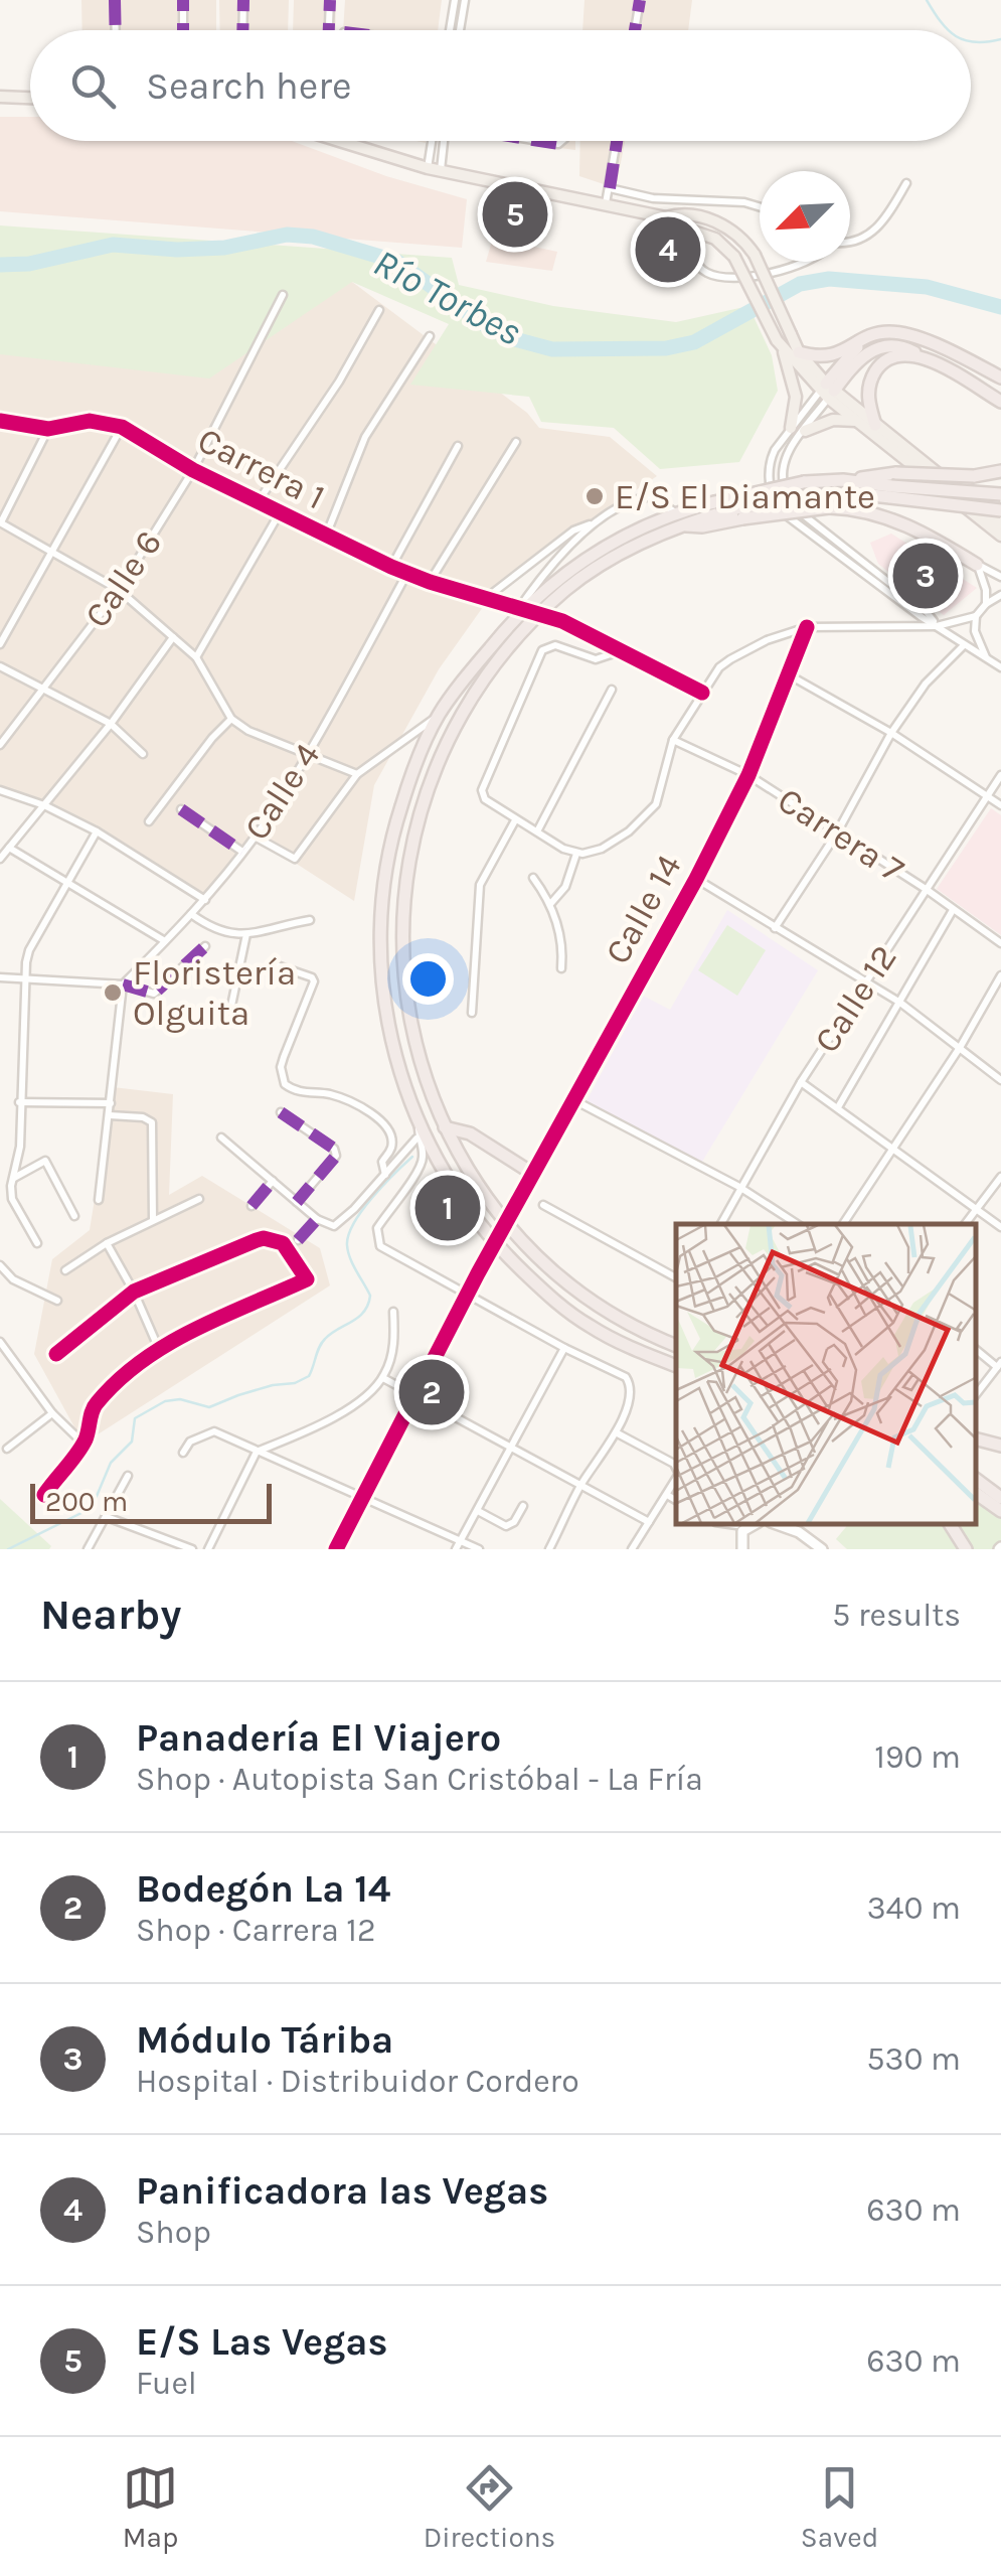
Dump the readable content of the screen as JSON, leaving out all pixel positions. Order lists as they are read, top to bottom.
{
  "streets": {
    "street": [
      "Carrera 1",
      "Calle 6",
      "Calle 4",
      "Carrera 7",
      "Calle 14",
      "Calle 12"
    ]
  },
  "crossings": [
    ["Carrera 1", "Calle 6"],
    ["Carrera 1", "Calle 4"],
    ["Carrera 7", "Calle 14"],
    ["Carrera 7", "Calle 12"]
  ],
  "water": ["Río Torbes"],
  "places": ["E/S El Diamante", "Floristería Olguita"],
  "scale_bar": "200 m",
  "north": "bottom left",
  "page": {
    "search": "Search here",
    "pins": [
      "5",
      "4",
      "3",
      "1",
      "2"
    ],
    "scale": "200 m",
    "heading": ["Nearby", "5 results"],
    "list": [
      {
        "mark": "1",
        "name": "Panadería El Viajero",
        "note": "Shop · Autopista San Cristóbal - La Fría",
        "value": "190 m"
      },
      {
        "mark": "2",
        "name": "Bodegón La 14",
        "note": "Shop · Carrera 12",
        "value": "340 m"
      },
      {
        "mark": "3",
        "name": "Módulo Táriba",
        "note": "Hospital · Distribuidor Cordero",
        "value": "530 m"
      },
      {
        "mark": "4",
        "name": "Panificadora las Vegas",
        "note": "Shop",
        "value": "630 m"
      },
      {
        "mark": "5",
        "name": "E/S Las Vegas",
        "note": "Fuel",
        "value": "630 m"
      }
    ],
    "nav": ["Map", "Directions", "Saved"]
  }
}
